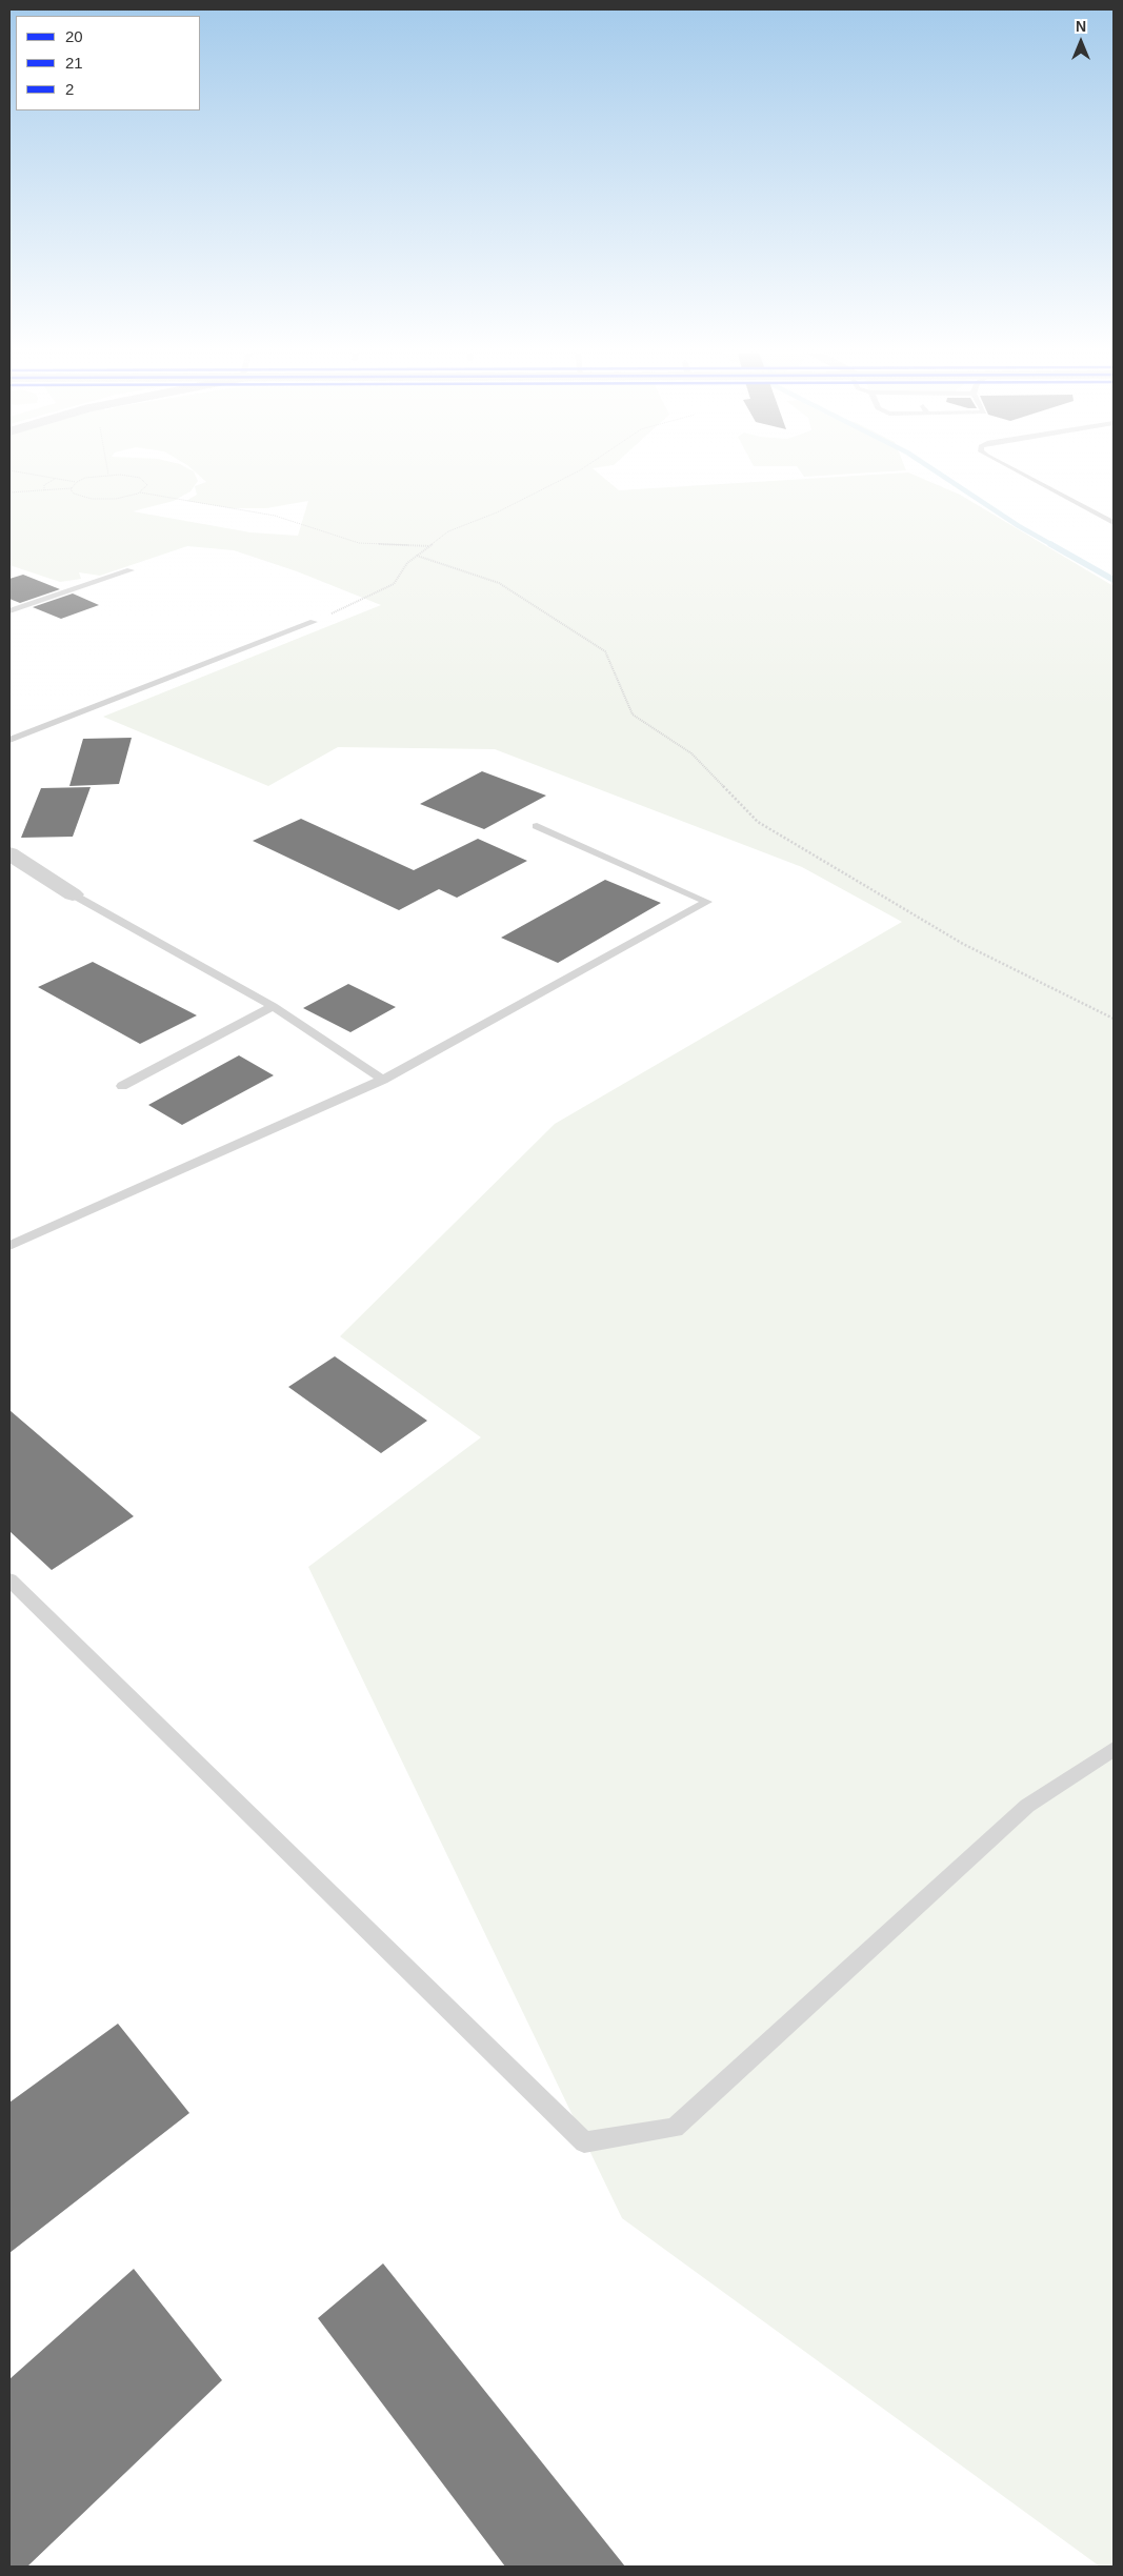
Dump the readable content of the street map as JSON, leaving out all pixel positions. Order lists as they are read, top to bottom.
{
  "legend": ["20", "21", "2"],
  "north": "top"
}
